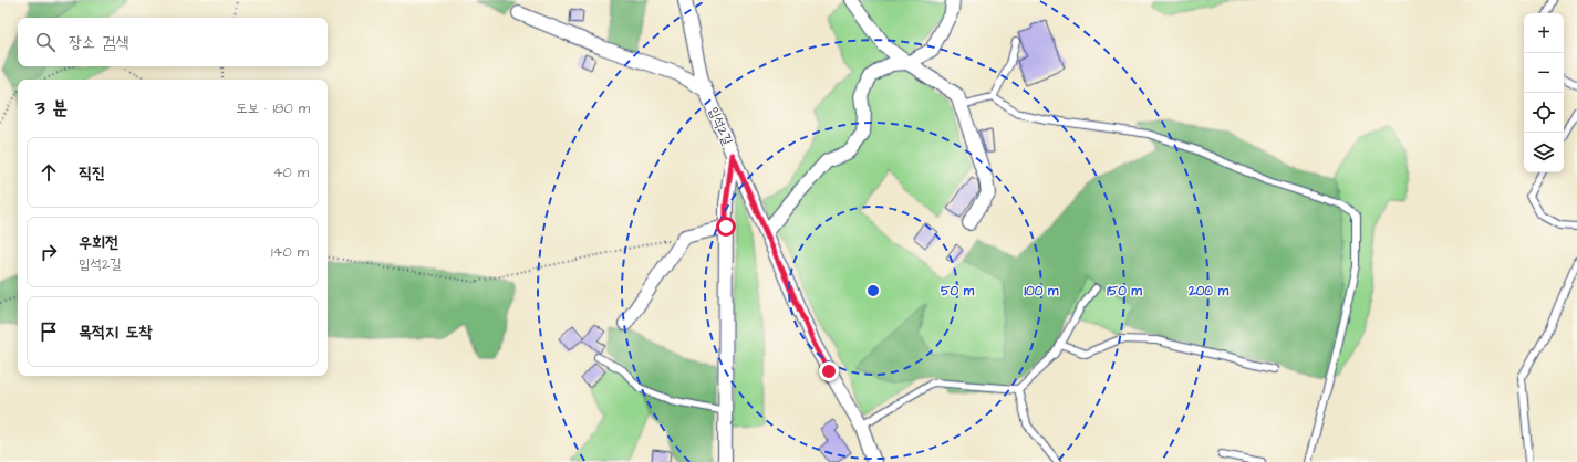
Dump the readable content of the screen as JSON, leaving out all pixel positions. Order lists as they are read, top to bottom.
{
  "streets": {
    "street": ["입석2길"]
  },
  "page": {
    "map_buttons": ["+", "−"],
    "search": "장소 검색",
    "heading": ["3 분", "도보 · 180 m"],
    "list": [
      ["직진", "40 m"],
      ["우회전", "입석2길", "140 m"],
      "목적지 도착"
    ]
  },
  "rings": [
    "50 m",
    "100 m",
    "150 m",
    "200 m"
  ]
}
